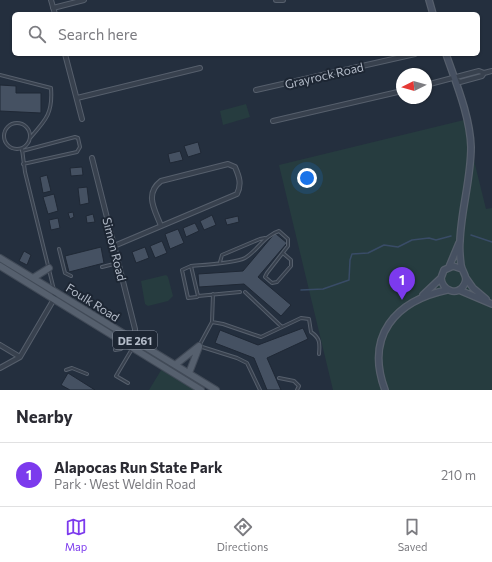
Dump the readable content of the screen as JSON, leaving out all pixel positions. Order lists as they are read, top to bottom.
{
  "streets": {
    "main road": ["Foulk Road", "DE 261"],
    "street": ["Grayrock Road", "Simon Road"]
  },
  "crossings": [
    ["Simon Road", "Foulk Road"]
  ],
  "north": "left",
  "page": {
    "search": "Search here",
    "pins": "1",
    "heading": "Nearby",
    "list": [
      {
        "mark": "1",
        "name": "Alapocas Run State Park",
        "note": "Park · West Weldin Road",
        "value": "210 m"
      }
    ],
    "nav": ["Map", "Directions", "Saved"]
  }
}
